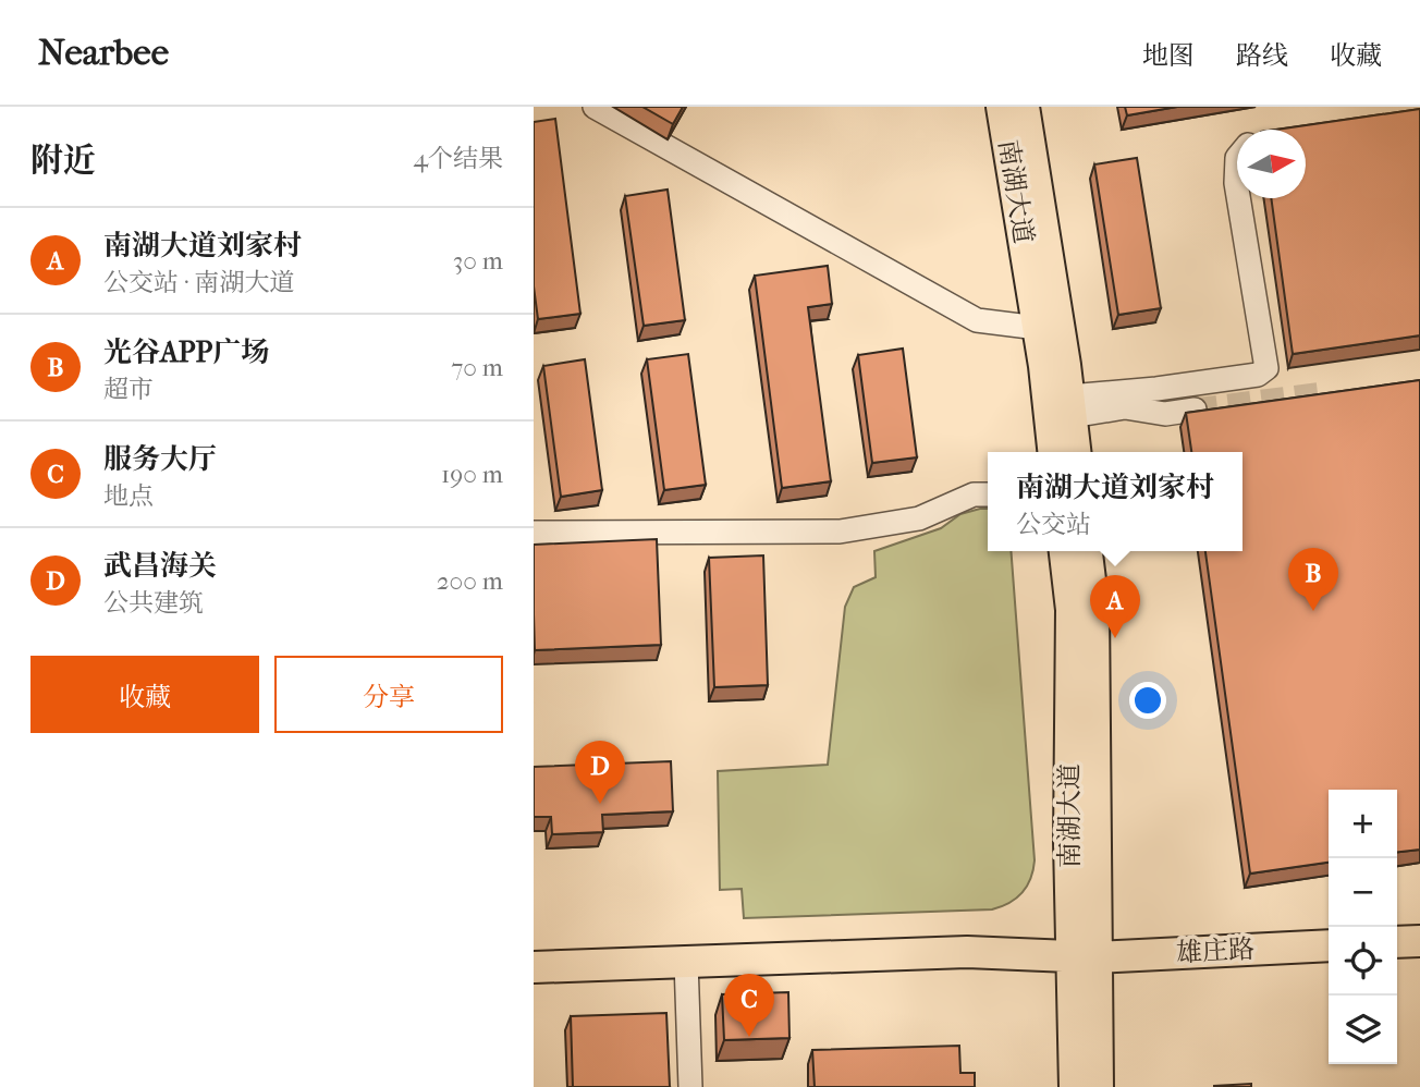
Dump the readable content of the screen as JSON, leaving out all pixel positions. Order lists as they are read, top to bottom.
{
  "streets": {
    "main road": ["南湖大道", "雄庄路"]
  },
  "crossings": [
    ["南湖大道", "雄庄路"]
  ],
  "north": "right",
  "page": {
    "header": "Nearbee",
    "nav": ["地图", "路线", "收藏"],
    "heading": ["附近", "4个结果"],
    "list": [
      {
        "mark": "A",
        "name": "南湖大道刘家村",
        "note": "公交站 · 南湖大道",
        "value": "30 m"
      },
      {
        "mark": "B",
        "name": "光谷APP广场",
        "note": "超市",
        "value": "70 m"
      },
      {
        "mark": "C",
        "name": "服务大厅",
        "note": "地点",
        "value": "190 m"
      },
      {
        "mark": "D",
        "name": "武昌海关",
        "note": "公共建筑",
        "value": "200 m"
      }
    ],
    "popup": ["南湖大道刘家村", "公交站"],
    "pins": [
      "B",
      "A",
      "D",
      "C"
    ],
    "buttons": ["收藏", "分享"],
    "map_buttons": ["+", "−"]
  }
}
